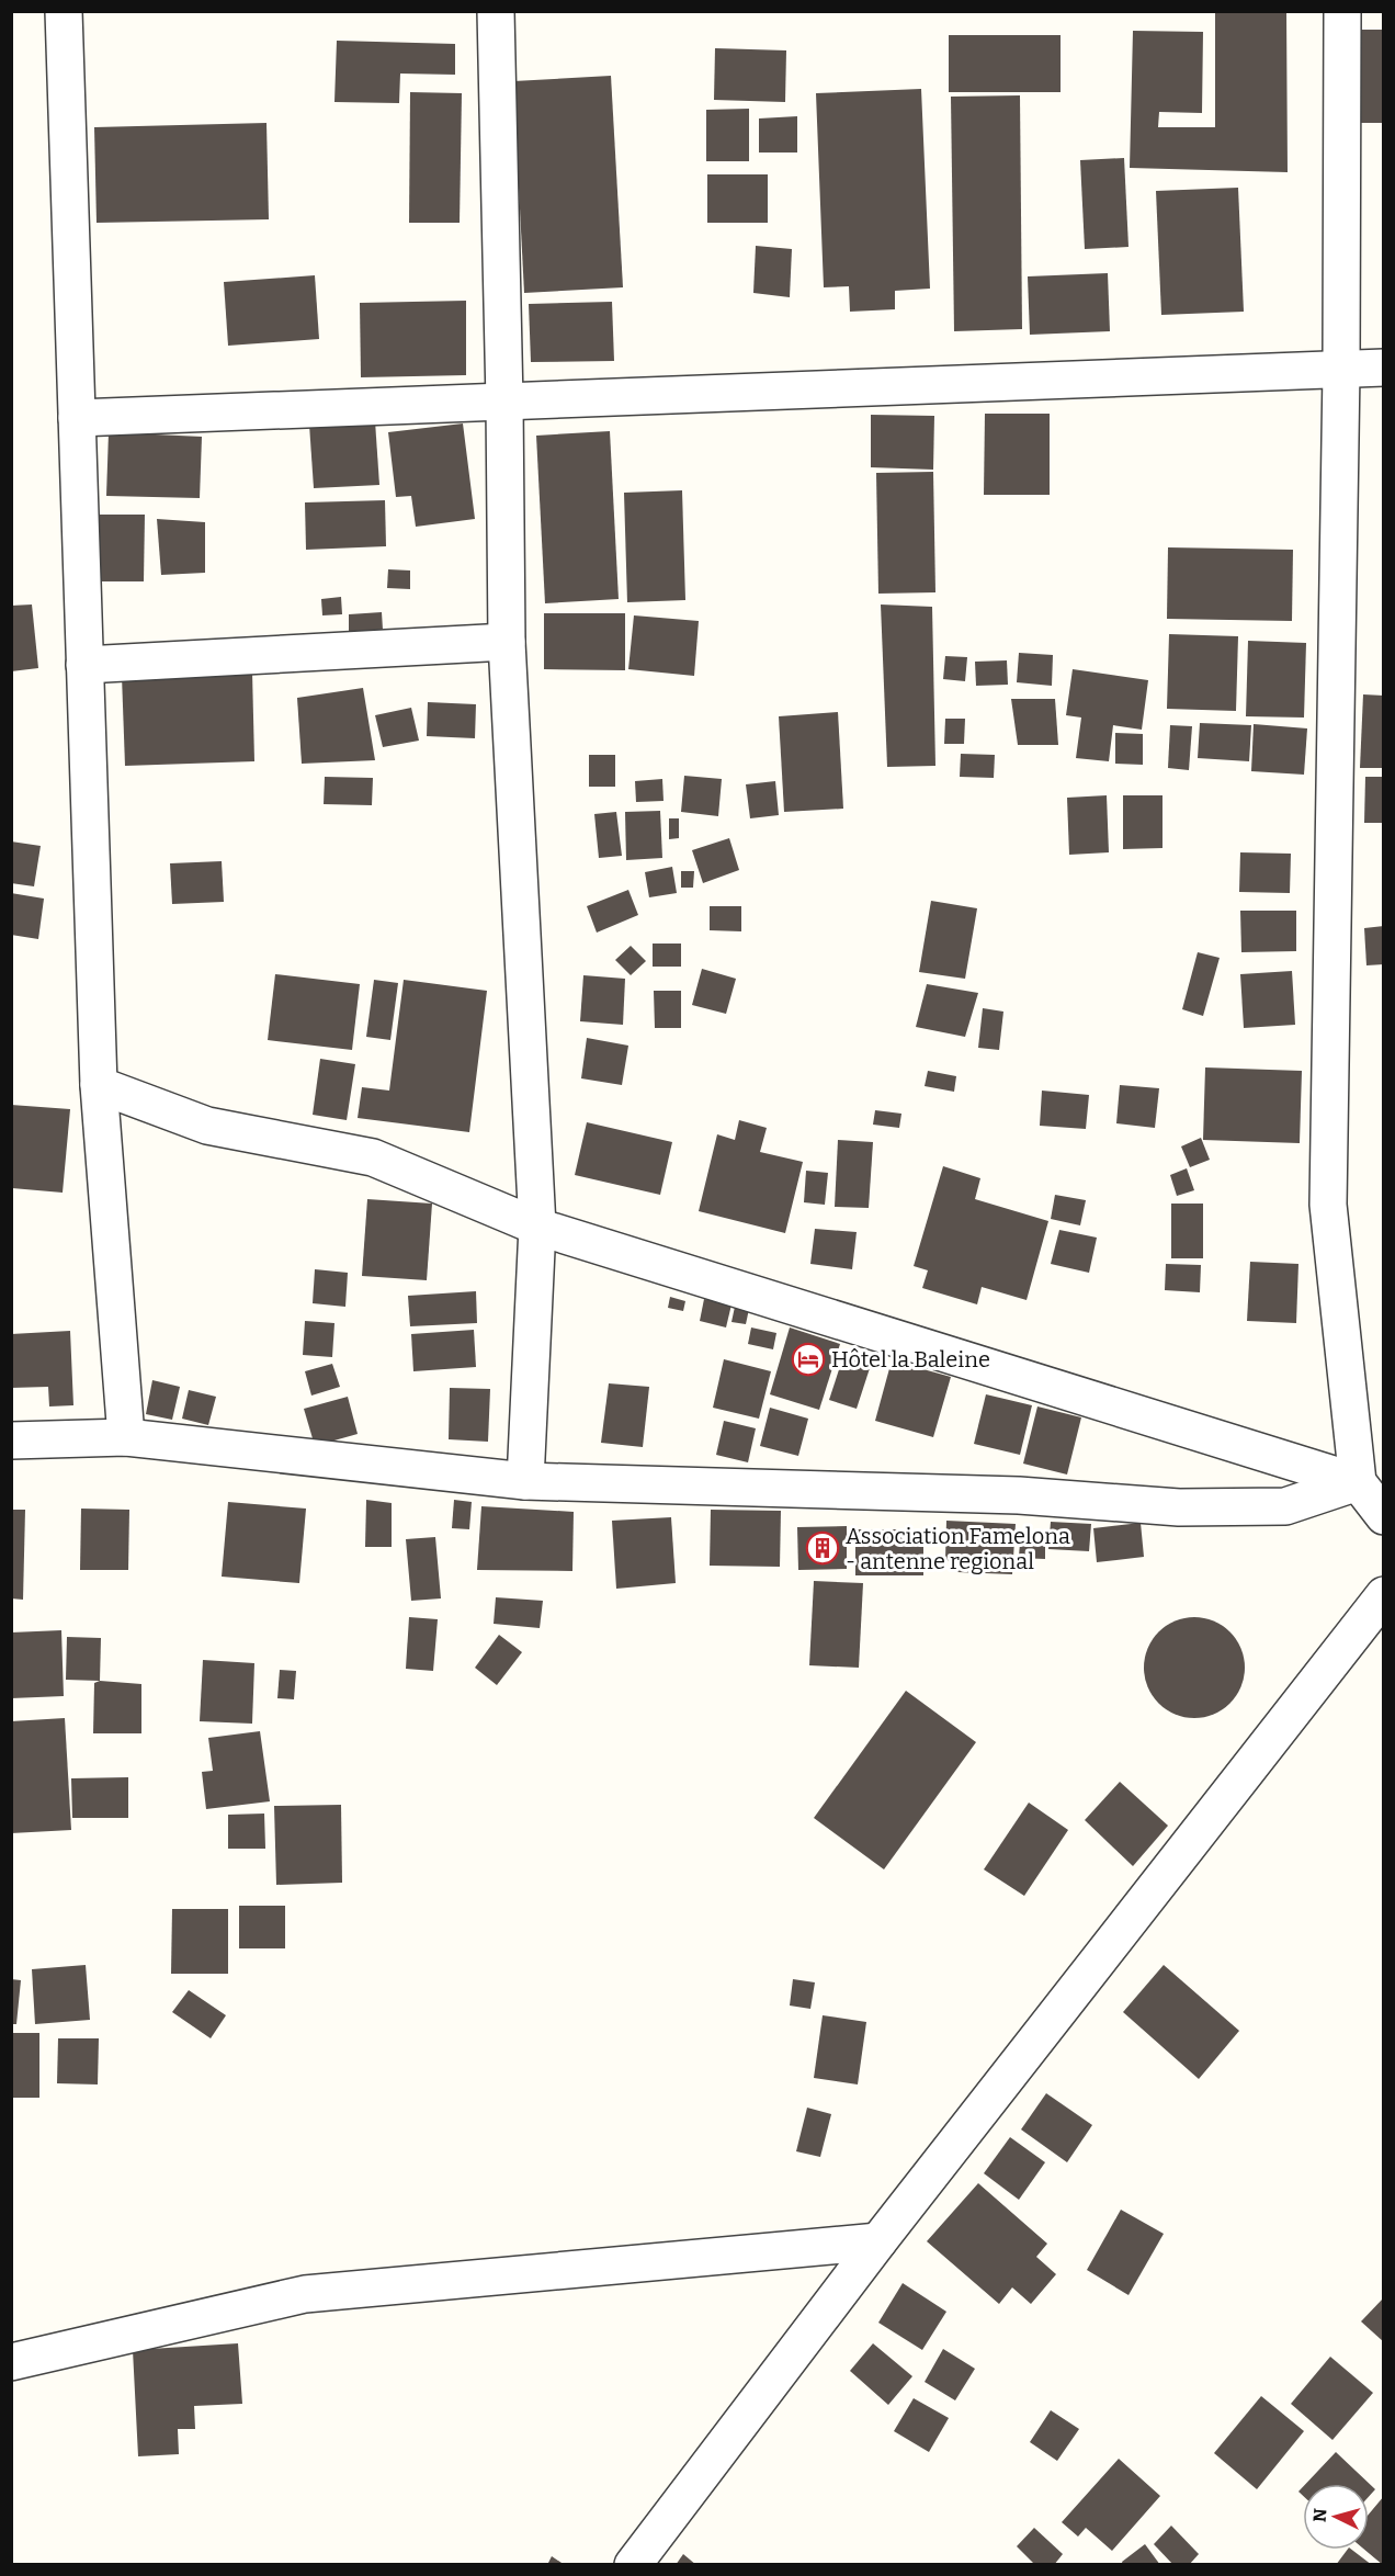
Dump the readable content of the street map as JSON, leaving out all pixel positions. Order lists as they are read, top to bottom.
{
  "places": {
    "hotel": ["Hôtel la Baleine"],
    "building": ["Association Famelona - antenne regional"]
  },
  "north": "left"
}
